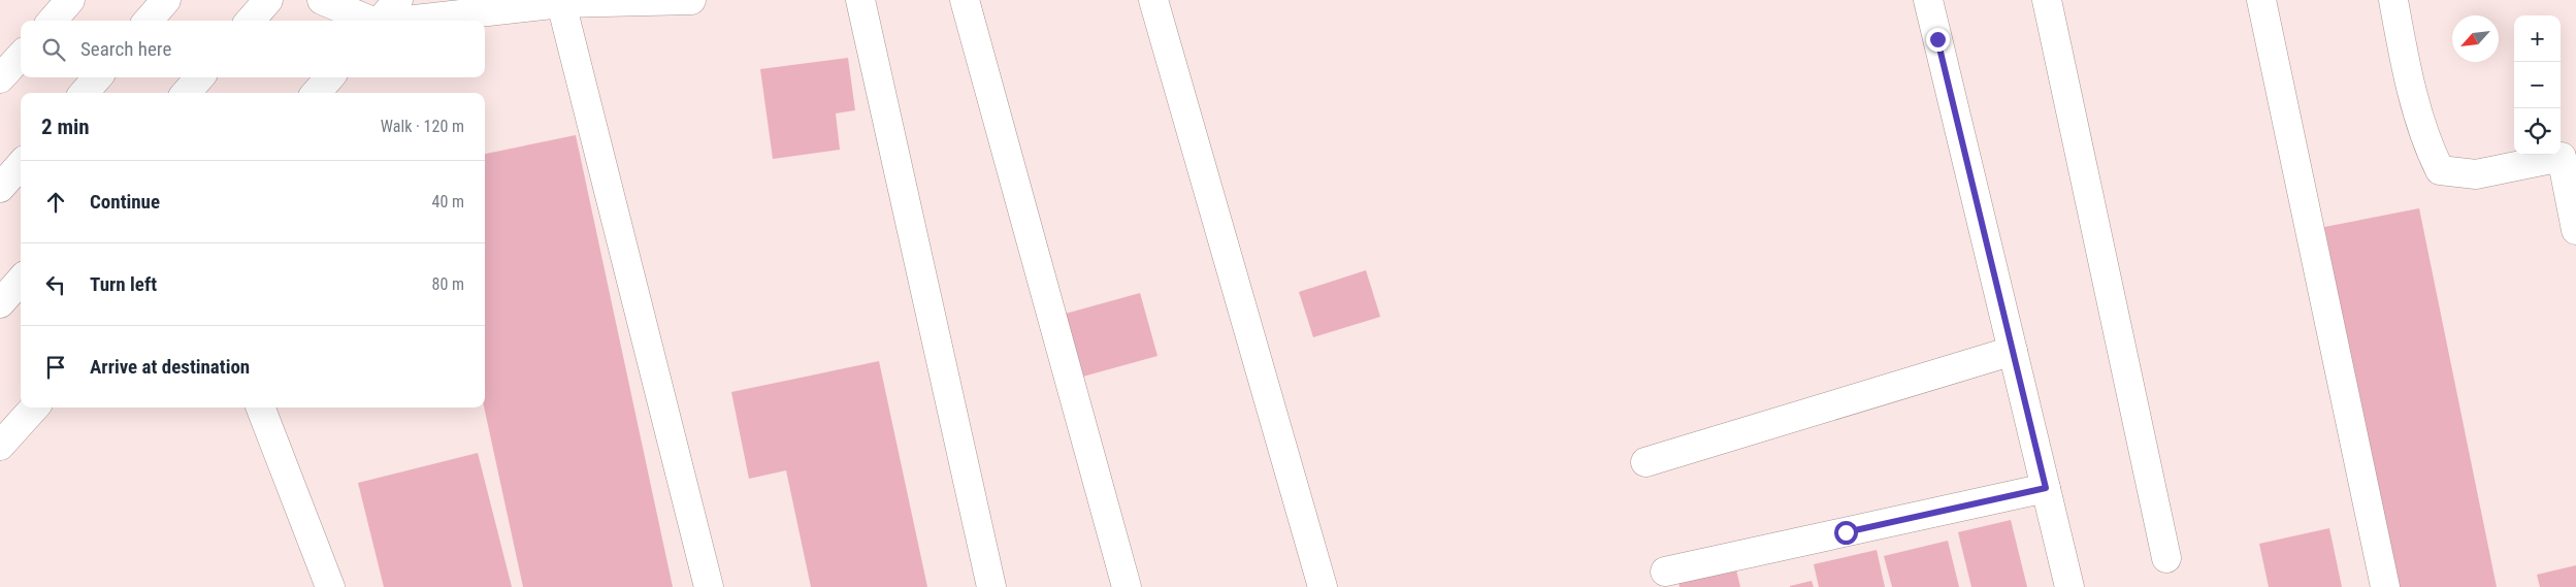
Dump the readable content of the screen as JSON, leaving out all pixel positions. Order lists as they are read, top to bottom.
{
  "north": "bottom left",
  "page": {
    "map_buttons": ["+", "−"],
    "search": "Search here",
    "heading": ["2 min", "Walk · 120 m"],
    "list": [
      ["Continue", "40 m"],
      ["Turn left", "80 m"],
      "Arrive at destination"
    ]
  }
}
